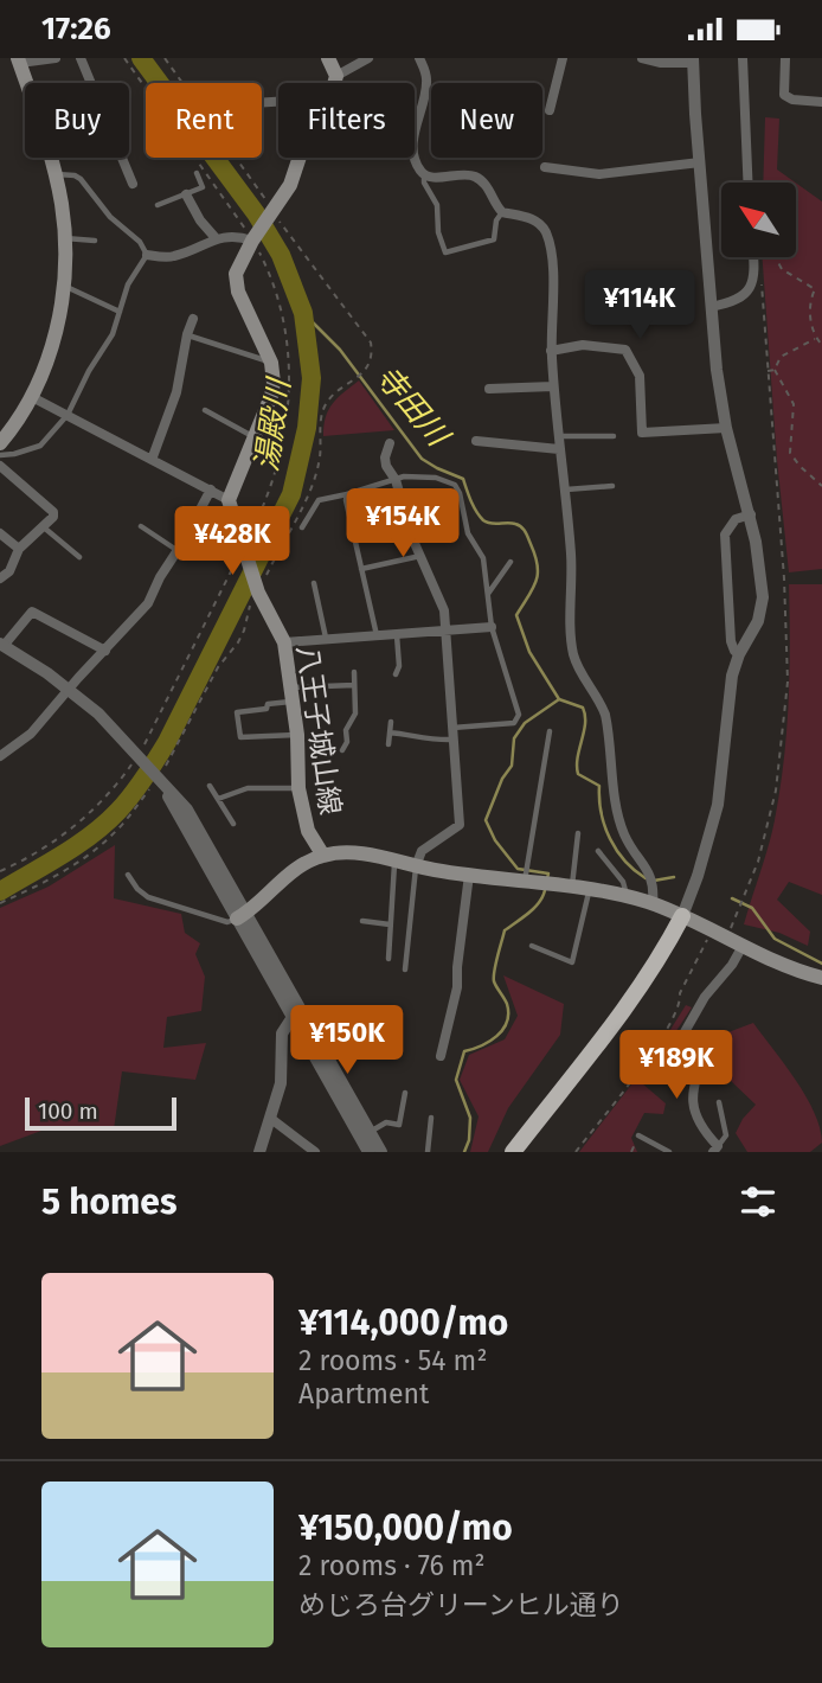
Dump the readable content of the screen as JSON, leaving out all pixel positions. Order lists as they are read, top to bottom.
{
  "streets": {
    "main road": ["八王子城山線"]
  },
  "water": ["寺田川", "湯殿川"],
  "scale_bar": "100 m",
  "north": "top left",
  "page": {
    "status": "17:26",
    "chip": [
      "Buy",
      "Rent",
      "Filters",
      "New"
    ],
    "price": [
      "¥114K",
      "¥154K",
      "¥428K",
      "¥150K",
      "¥189K"
    ],
    "scale": "100 m",
    "heading": "5 homes",
    "list": [
      {
        "name": "¥114,000/mo",
        "note": "2 rooms · 54 m² · Apartment"
      },
      {
        "name": "¥150,000/mo",
        "note": "2 rooms · 76 m² · めじろ台グリーンヒル通り"
      }
    ]
  }
}
